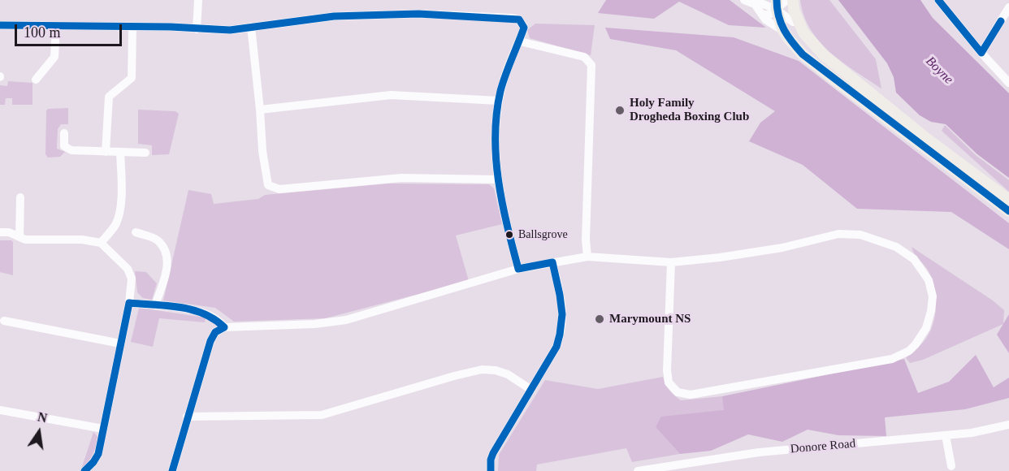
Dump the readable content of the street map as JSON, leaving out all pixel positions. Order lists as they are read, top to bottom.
{
  "streets": {
    "street": ["Donore Road"]
  },
  "water": ["Boyne"],
  "places": ["Holy Family Drogheda Boxing Club", "Ballsgrove", "Marymount NS"],
  "scale_bar": "100 m",
  "north": "top"
}
